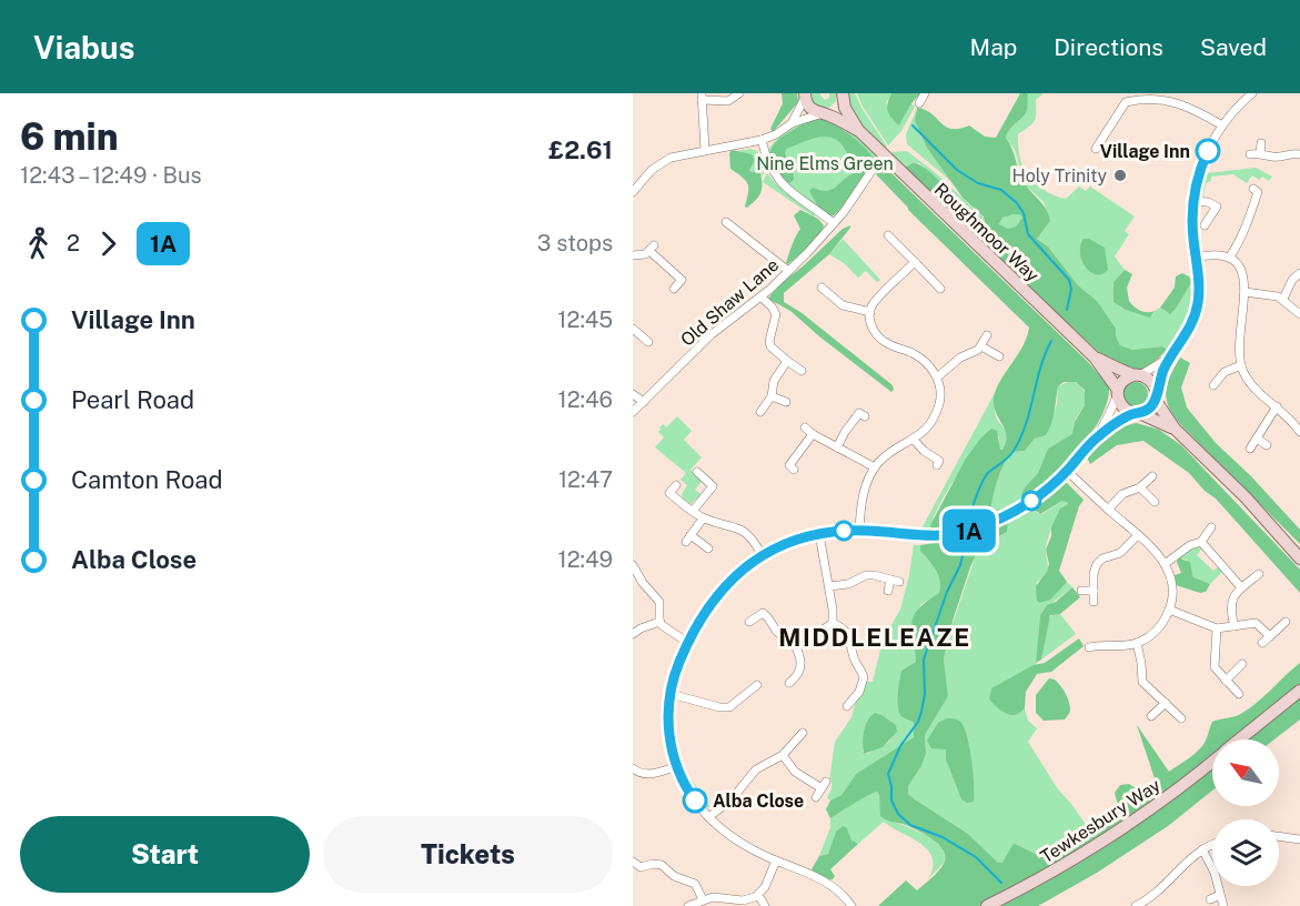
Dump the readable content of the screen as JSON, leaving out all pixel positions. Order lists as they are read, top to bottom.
{
  "streets": {
    "main road": ["Roughmoor Way", "Tewkesbury Way"],
    "street": ["Old Shaw Lane"]
  },
  "districts": ["MIDDLELEAZE"],
  "parks": ["Nine Elms Green"],
  "places": ["Village Inn", "Holy Trinity", "Alba Close"],
  "lines": ["bus line 1A"],
  "north": "top left",
  "page": {
    "header": "Viabus",
    "nav": ["Map", "Directions", "Saved"],
    "heading": ["6 min", "12:43 – 12:49 · Bus", "£2.61"],
    "on_map": "1A",
    "legs": ["2", "1A", "3 stops"],
    "list": [
      {
        "name": "Village Inn",
        "value": "12:45"
      },
      {
        "name": "Pearl Road",
        "value": "12:46"
      },
      {
        "name": "Camton Road",
        "value": "12:47"
      },
      {
        "name": "Alba Close",
        "value": "12:49"
      }
    ],
    "buttons": ["Start", "Tickets"]
  }
}
